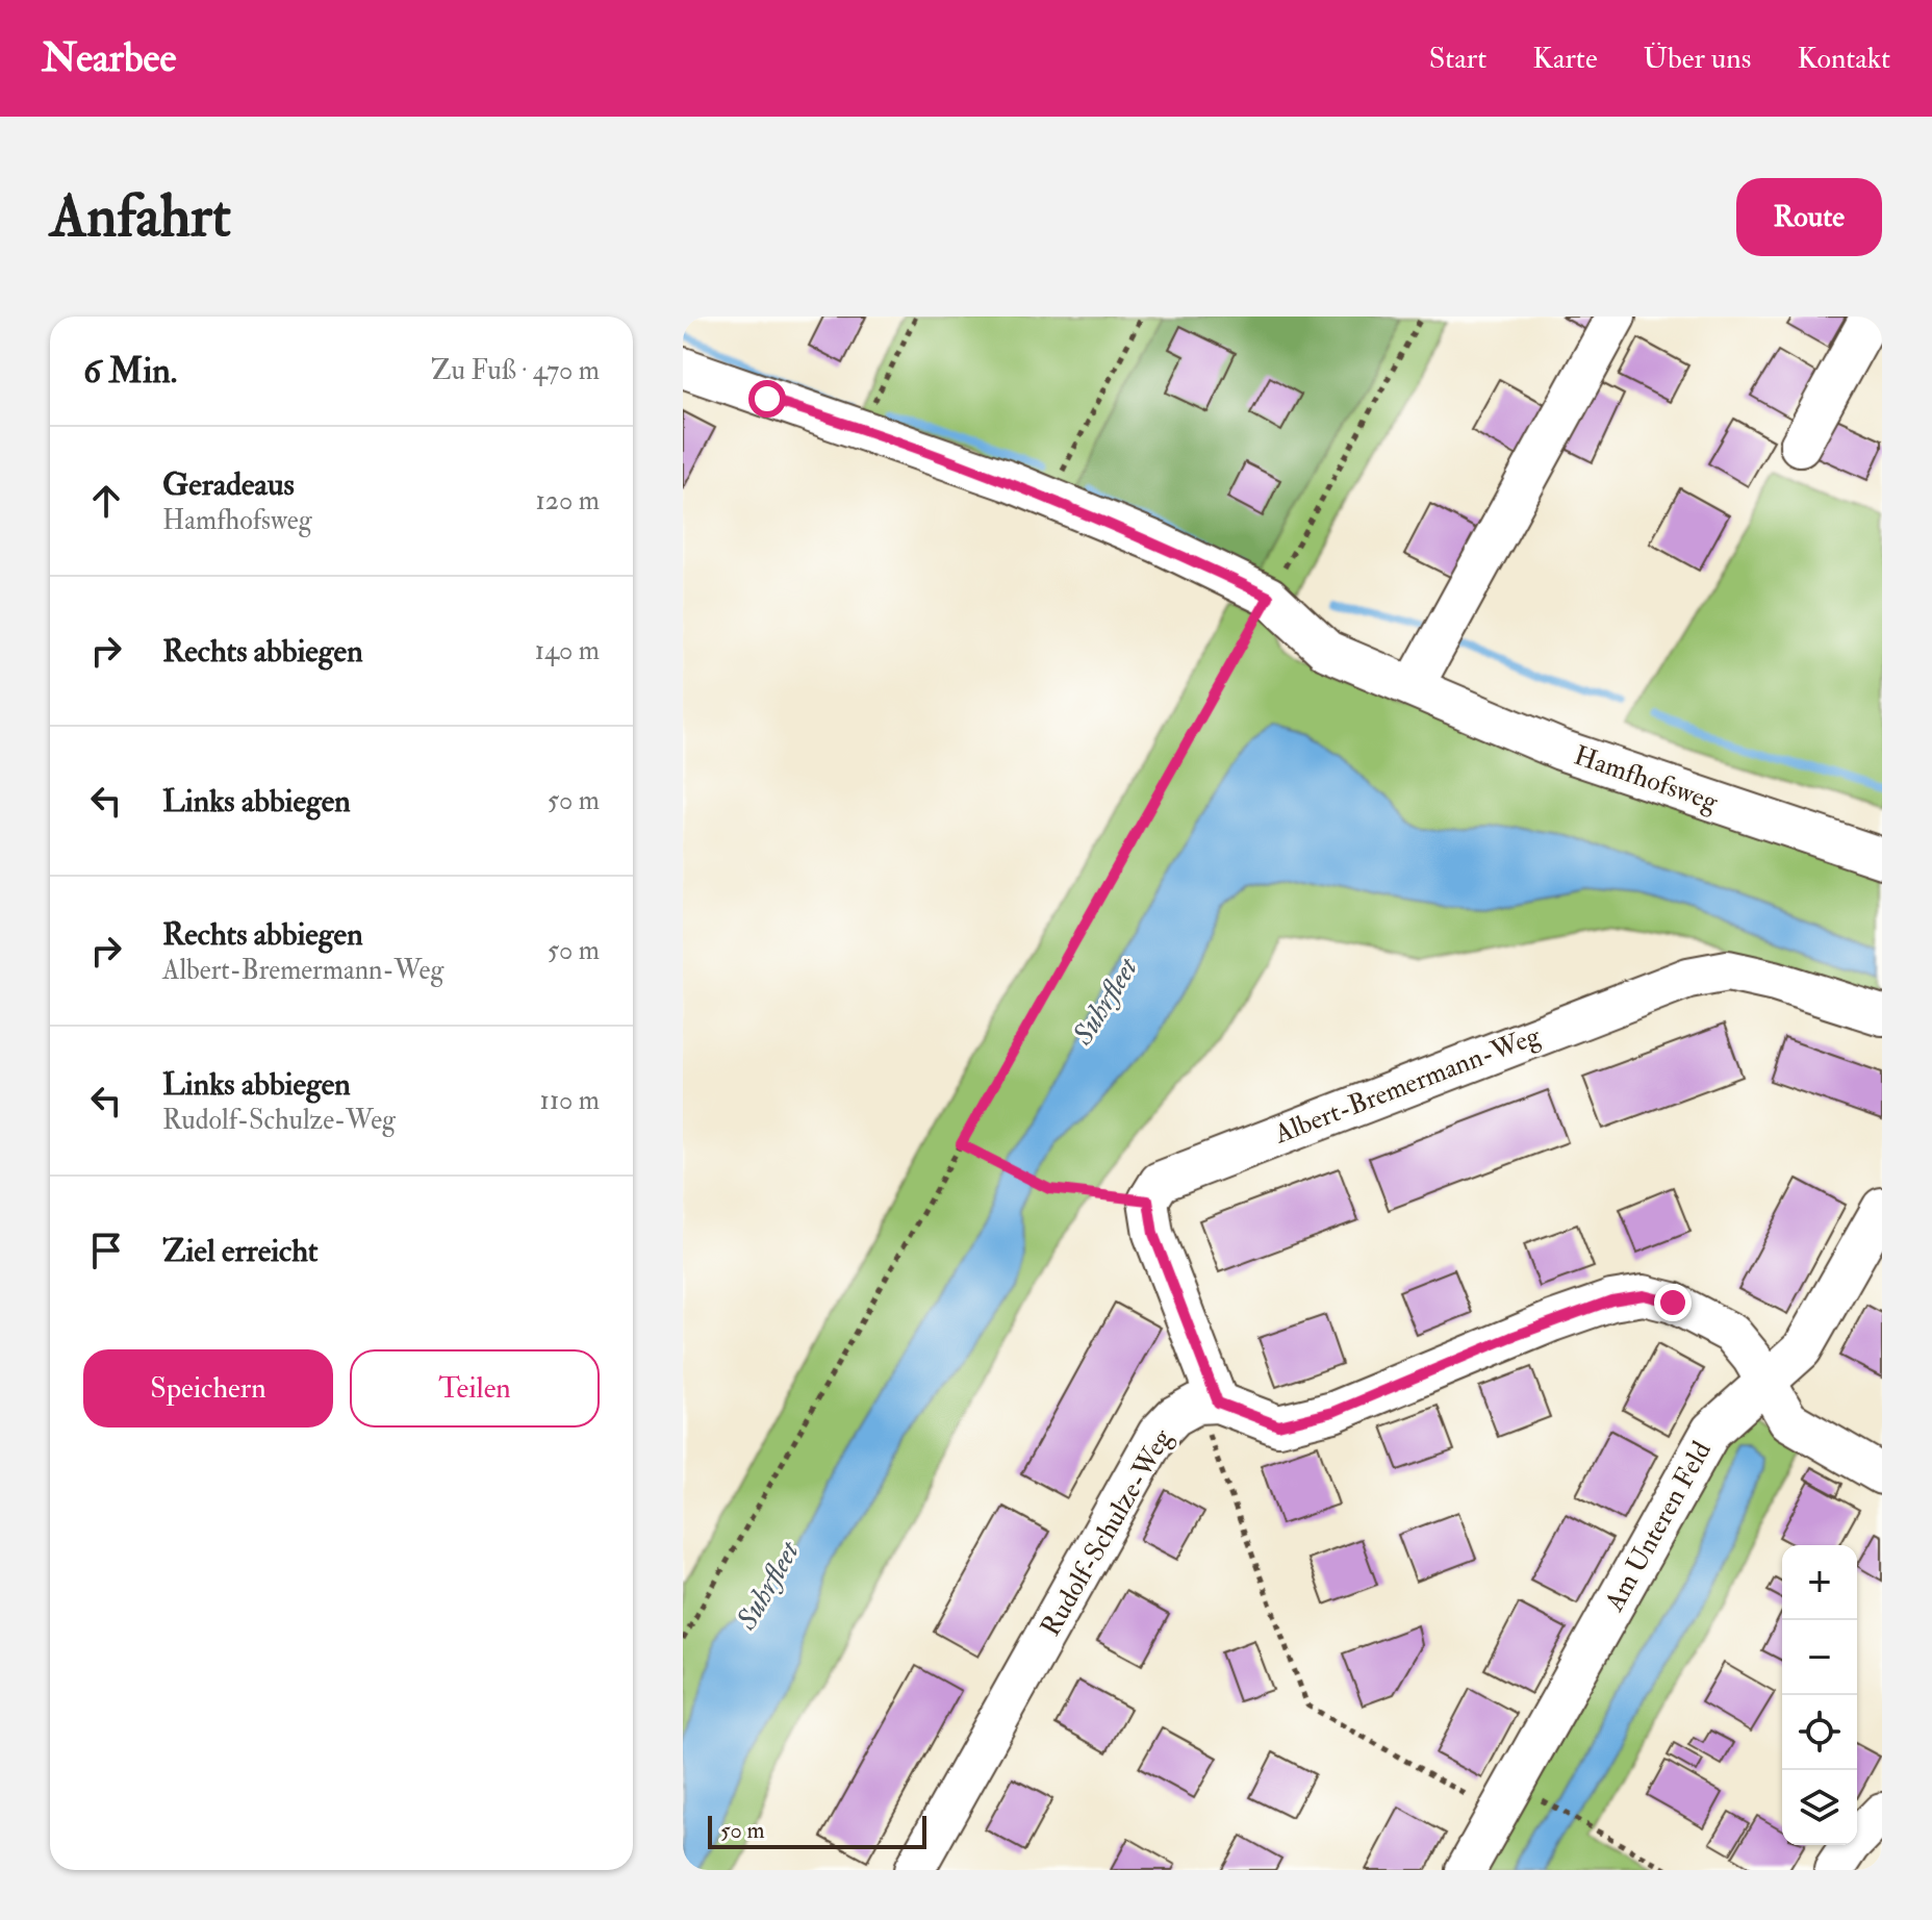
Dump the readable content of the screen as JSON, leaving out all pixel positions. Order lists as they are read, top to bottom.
{
  "streets": {
    "street": [
      "Hamfhofsweg",
      "Albert-Bremermann-Weg",
      "Am Unteren Feld",
      "Rudolf-Schulze-Weg"
    ]
  },
  "water": ["Suhrfleet"],
  "scale_bar": "50 m",
  "page": {
    "header": "Nearbee",
    "nav": [
      "Start",
      "Karte",
      "Über uns",
      "Kontakt"
    ],
    "buttons": [
      "Route",
      ["Speichern", "Teilen"]
    ],
    "title": "Anfahrt",
    "heading": ["6 Min.", "Zu Fuß · 470 m"],
    "list": [
      ["Geradeaus", "Hamfhofsweg", "120 m"],
      ["Rechts abbiegen", "140 m"],
      ["Links abbiegen", "50 m"],
      ["Rechts abbiegen", "Albert-Bremermann-Weg", "50 m"],
      ["Links abbiegen", "Rudolf-Schulze-Weg", "110 m"],
      "Ziel erreicht"
    ],
    "map_buttons": ["+", "−"],
    "scale": "50 m"
  }
}
